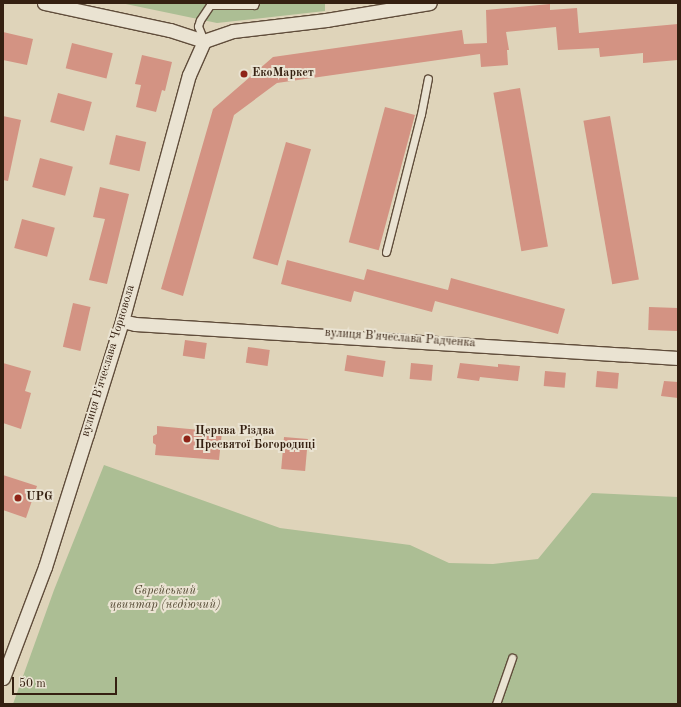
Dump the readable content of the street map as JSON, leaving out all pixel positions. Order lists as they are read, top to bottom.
{
  "streets": {
    "street": ["вулиця Вʼячеслава Радченка", "вулиця Вʼячеслава Чорновола"]
  },
  "crossings": [
    ["вулиця Вʼячеслава Радченка", "вулиця Вʼячеслава Чорновола"]
  ],
  "parks": ["Єврейський цвинтар (недіючий)"],
  "places": ["ЕкоМаркет", "Церква Різдва Пресвятої Богородиці", "UPG"],
  "scale_bar": "50 m"
}
